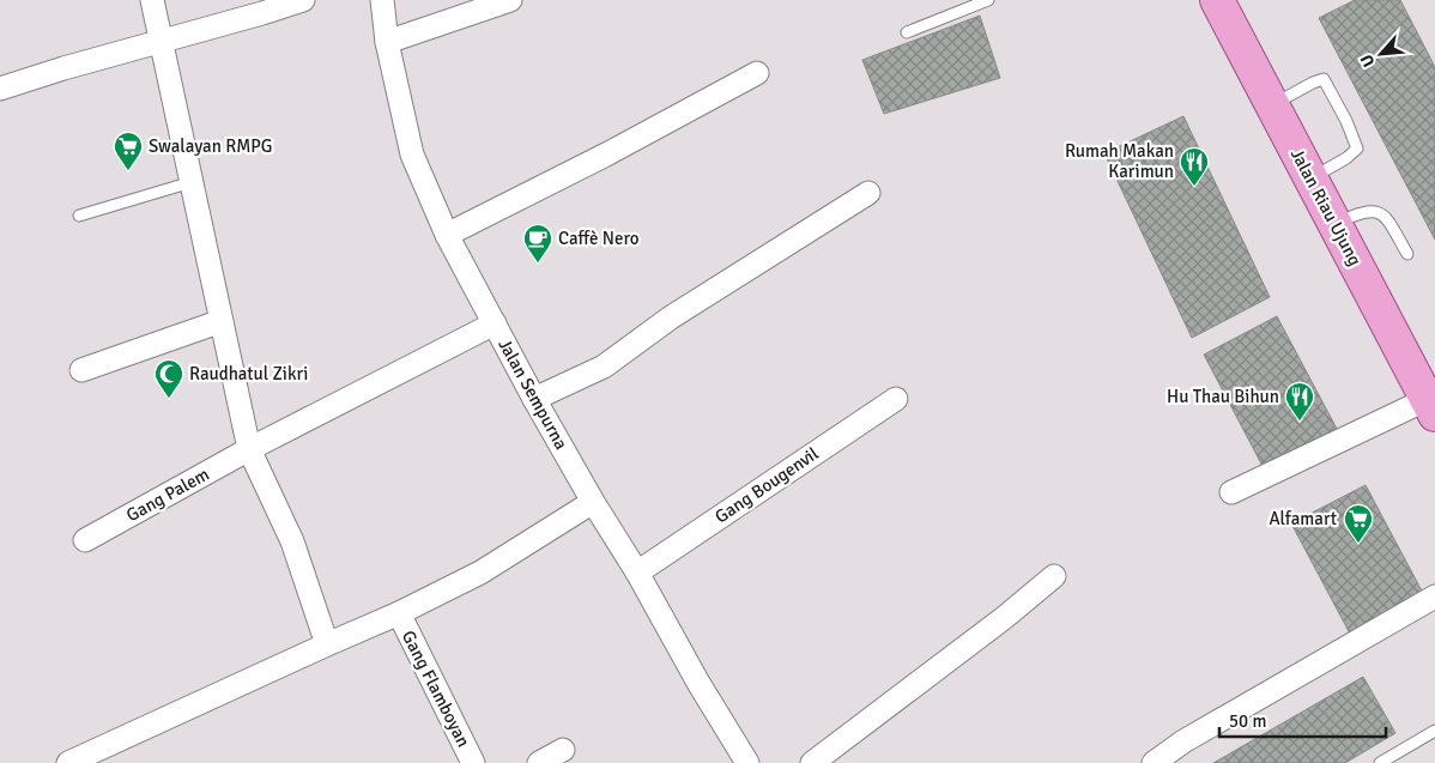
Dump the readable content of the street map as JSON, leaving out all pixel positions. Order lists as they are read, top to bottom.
{
  "streets": {
    "main road": ["Jalan Riau Ujung"],
    "street": [
      "Jalan Sempurna",
      "Gang Bougenvil",
      "Gang Palem",
      "Gang Flamboyan"
    ]
  },
  "crossings": [
    ["Jalan Sempurna", "Gang Bougenvil"],
    ["Jalan Sempurna", "Gang Palem"]
  ],
  "places": {
    "supermarket": ["Swalayan RMPG", "Alfamart"],
    "restaurant": ["Rumah Makan Karimun", "Hu Thau Bihun"],
    "cafe": ["Caffè Nero"],
    "mosque": ["Raudhatul Zikri"]
  },
  "scale_bar": "50 m",
  "north": "bottom left"
}
